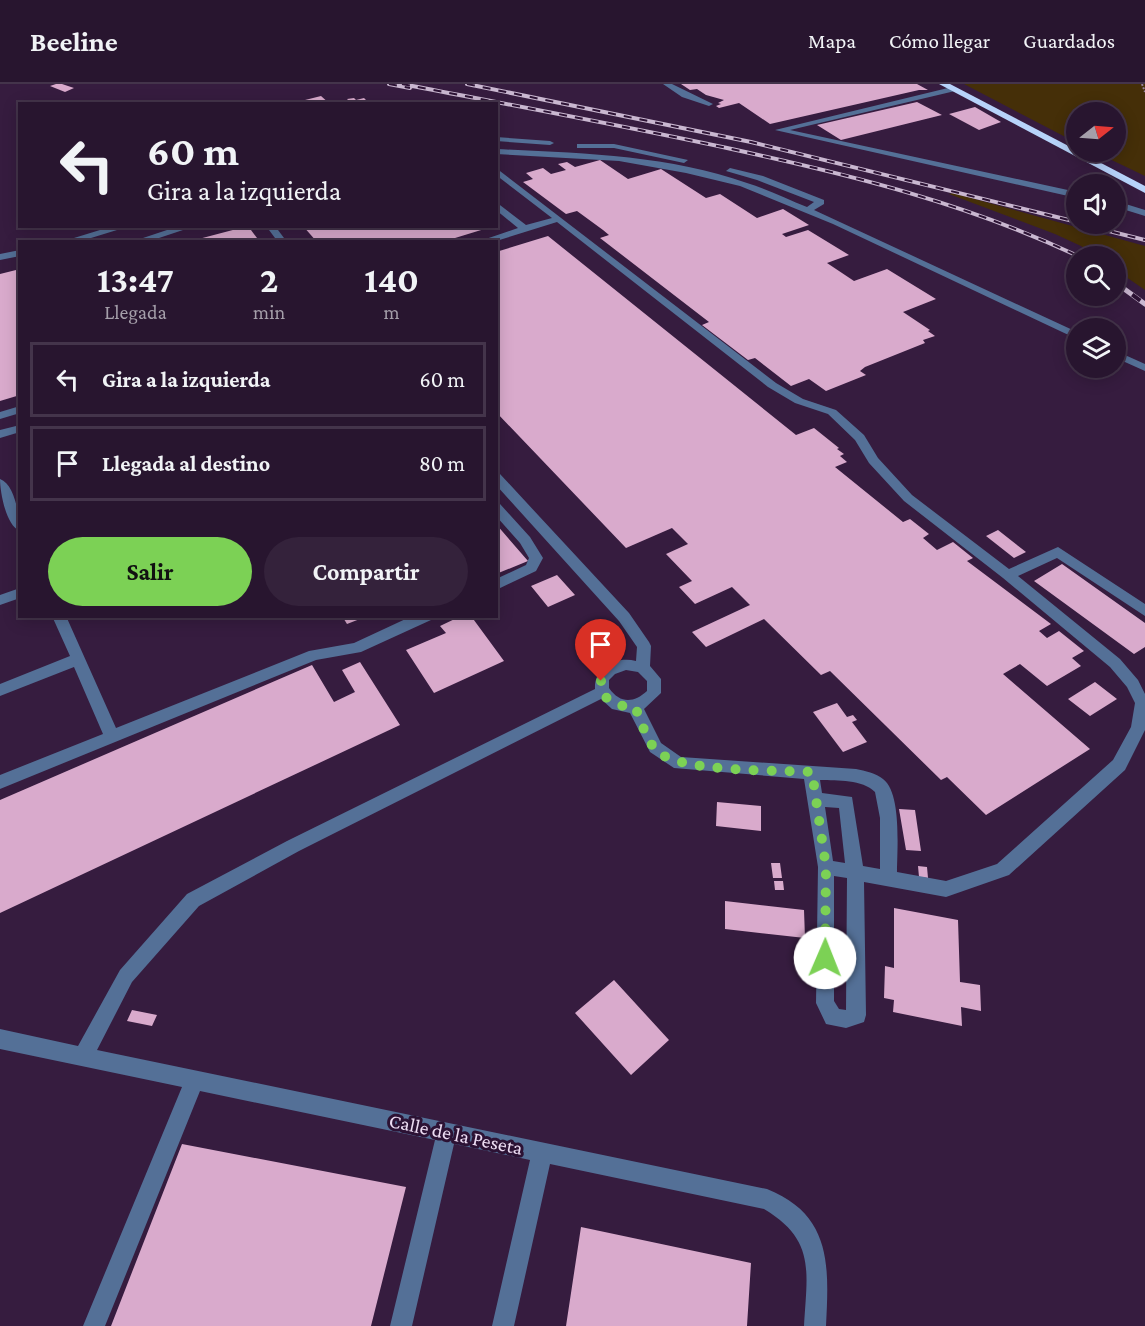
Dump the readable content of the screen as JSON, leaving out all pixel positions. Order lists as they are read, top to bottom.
{
  "streets": {
    "street": ["Calle de la Peseta"]
  },
  "north": "right",
  "page": {
    "header": "Beeline",
    "nav": ["Mapa", "Cómo llegar", "Guardados"],
    "turn": ["60 m", "Gira a la izquierda"],
    "eta": [
      "13:47",
      "Llegada",
      "2",
      "min",
      "140",
      "m"
    ],
    "list": [
      {
        "name": "Gira a la izquierda",
        "value": "60 m"
      },
      {
        "name": "Llegada al destino",
        "value": "80 m"
      }
    ],
    "buttons": ["Salir", "Compartir"]
  }
}
